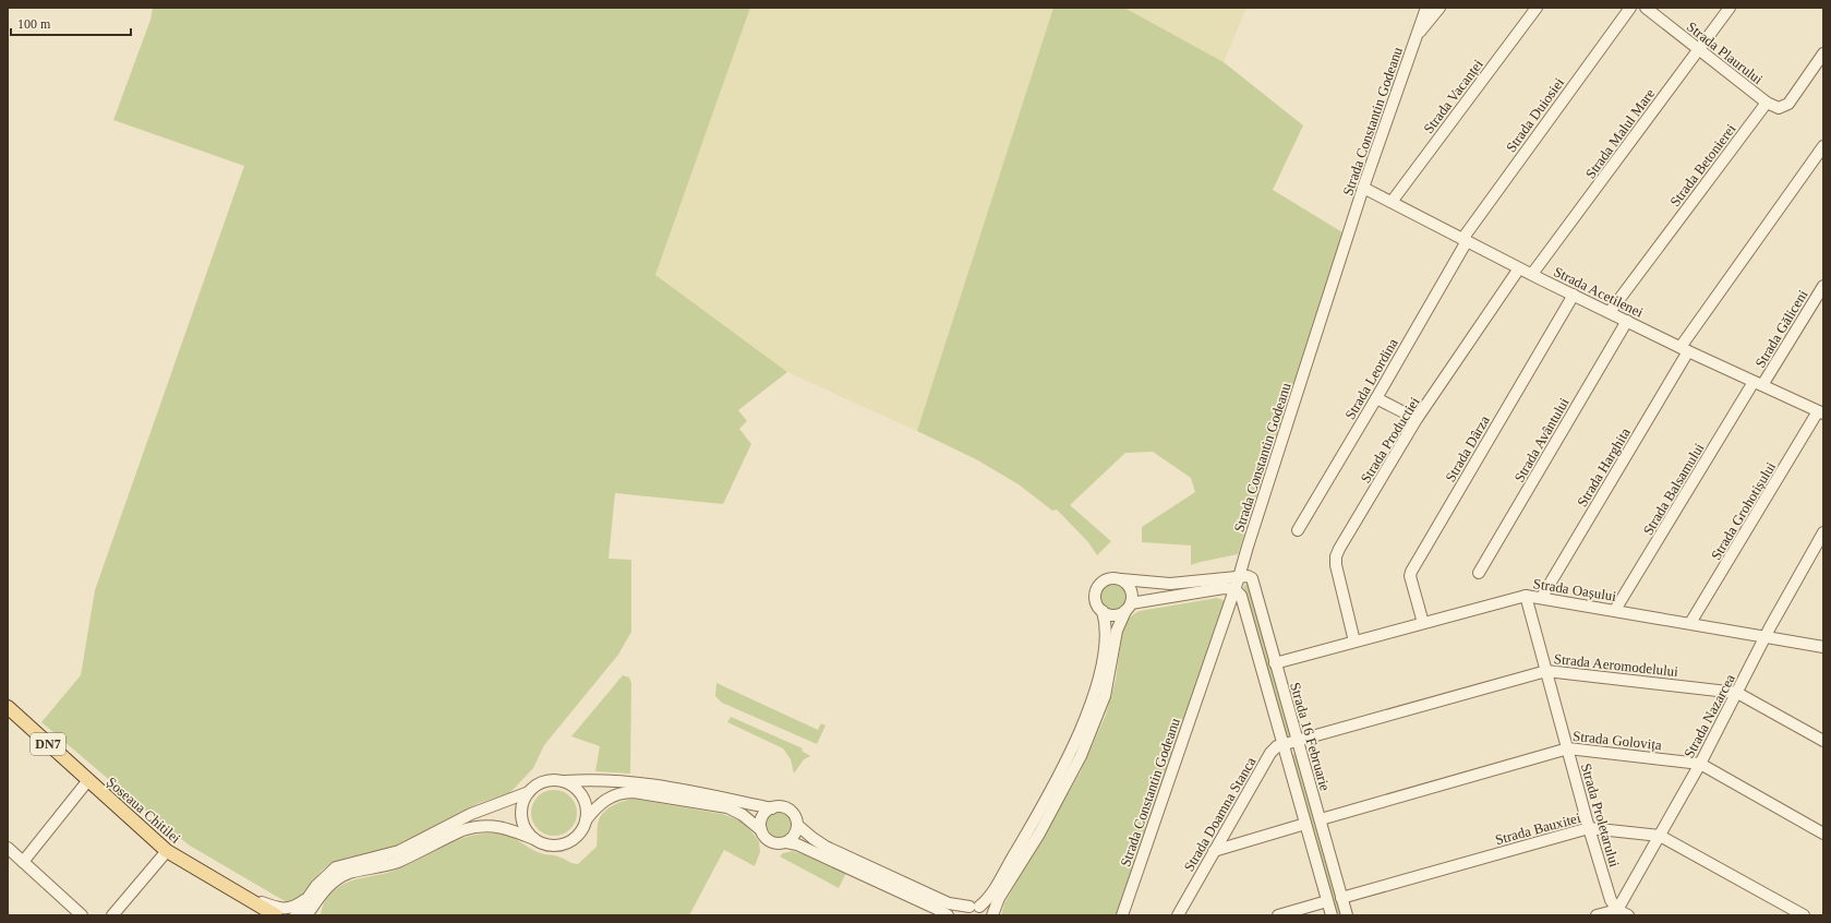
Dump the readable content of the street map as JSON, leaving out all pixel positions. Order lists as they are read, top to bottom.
{
  "streets": {
    "main road": ["DN7", "Șoseaua Chitilei"],
    "street": [
      "Strada Plaurului",
      "Strada Vacanței",
      "Strada Duiosiei",
      "Strada Constantin Godeanu",
      "Strada Malul Mare",
      "Strada Betonierei",
      "Strada Acetilenei",
      "Strada Găliceni",
      "Strada Leordina",
      "Strada Productiei",
      "Strada Avântului",
      "Strada Dârza",
      "Strada Harghita",
      "Strada Balsamului",
      "Strada Grohotișului",
      "Strada Oașului",
      "Strada Aeromodelului",
      "Strada Nazarcea",
      "Strada 16 Februarie",
      "Strada Golovița",
      "Strada Doamna Stanca",
      "Strada Proletarului",
      "Strada Bauxitei"
    ]
  },
  "crossings": [
    ["Strada Plaurului", "Strada Malul Mare"],
    ["Strada Plaurului", "Strada Betonierei"],
    ["Strada Vacanței", "Strada Acetilenei"],
    ["Strada Duiosiei", "Strada Acetilenei"],
    ["Strada Duiosiei", "Strada Leordina"],
    ["Strada Constantin Godeanu", "Strada Acetilenei"],
    ["Strada Constantin Godeanu", "Strada 16 Februarie"],
    ["Strada Malul Mare", "Strada Acetilenei"],
    ["Strada Betonierei", "Strada Acetilenei"],
    ["Strada Acetilenei", "Strada Găliceni"],
    ["Strada Acetilenei", "Strada Leordina"],
    ["Strada Acetilenei", "Strada Productiei"],
    ["Strada Acetilenei", "Strada Avântului"],
    ["Strada Acetilenei", "Strada Dârza"],
    ["Strada Acetilenei", "Strada Harghita"],
    ["Strada Acetilenei", "Strada Balsamului"],
    ["Strada Acetilenei", "Strada Grohotișului"],
    ["Strada Găliceni", "Strada Balsamului"],
    ["Strada Productiei", "Strada Oașului"],
    ["Strada Dârza", "Strada Oașului"],
    ["Strada Harghita", "Strada Oașului"],
    ["Strada Balsamului", "Strada Oașului"],
    ["Strada Grohotișului", "Strada Oașului"],
    ["Strada Oașului", "Strada Nazarcea"],
    ["Strada Oașului", "Strada 16 Februarie"],
    ["Strada Oașului", "Strada Proletarului"],
    ["Strada Aeromodelului", "Strada Nazarcea"],
    ["Strada Aeromodelului", "Strada 16 Februarie"],
    ["Strada Aeromodelului", "Strada Doamna Stanca"],
    ["Strada Aeromodelului", "Strada Proletarului"],
    ["Strada Nazarcea", "Strada Golovița"],
    ["Strada Nazarcea", "Strada Proletarului"],
    ["Strada Nazarcea", "Strada Bauxitei"],
    ["Strada 16 Februarie", "Strada Golovița"],
    ["Strada 16 Februarie", "Strada Doamna Stanca"],
    ["Strada 16 Februarie", "Strada Bauxitei"],
    ["Strada Golovița", "Strada Proletarului"],
    ["Strada Proletarului", "Strada Bauxitei"]
  ],
  "scale_bar": "100 m"
}
